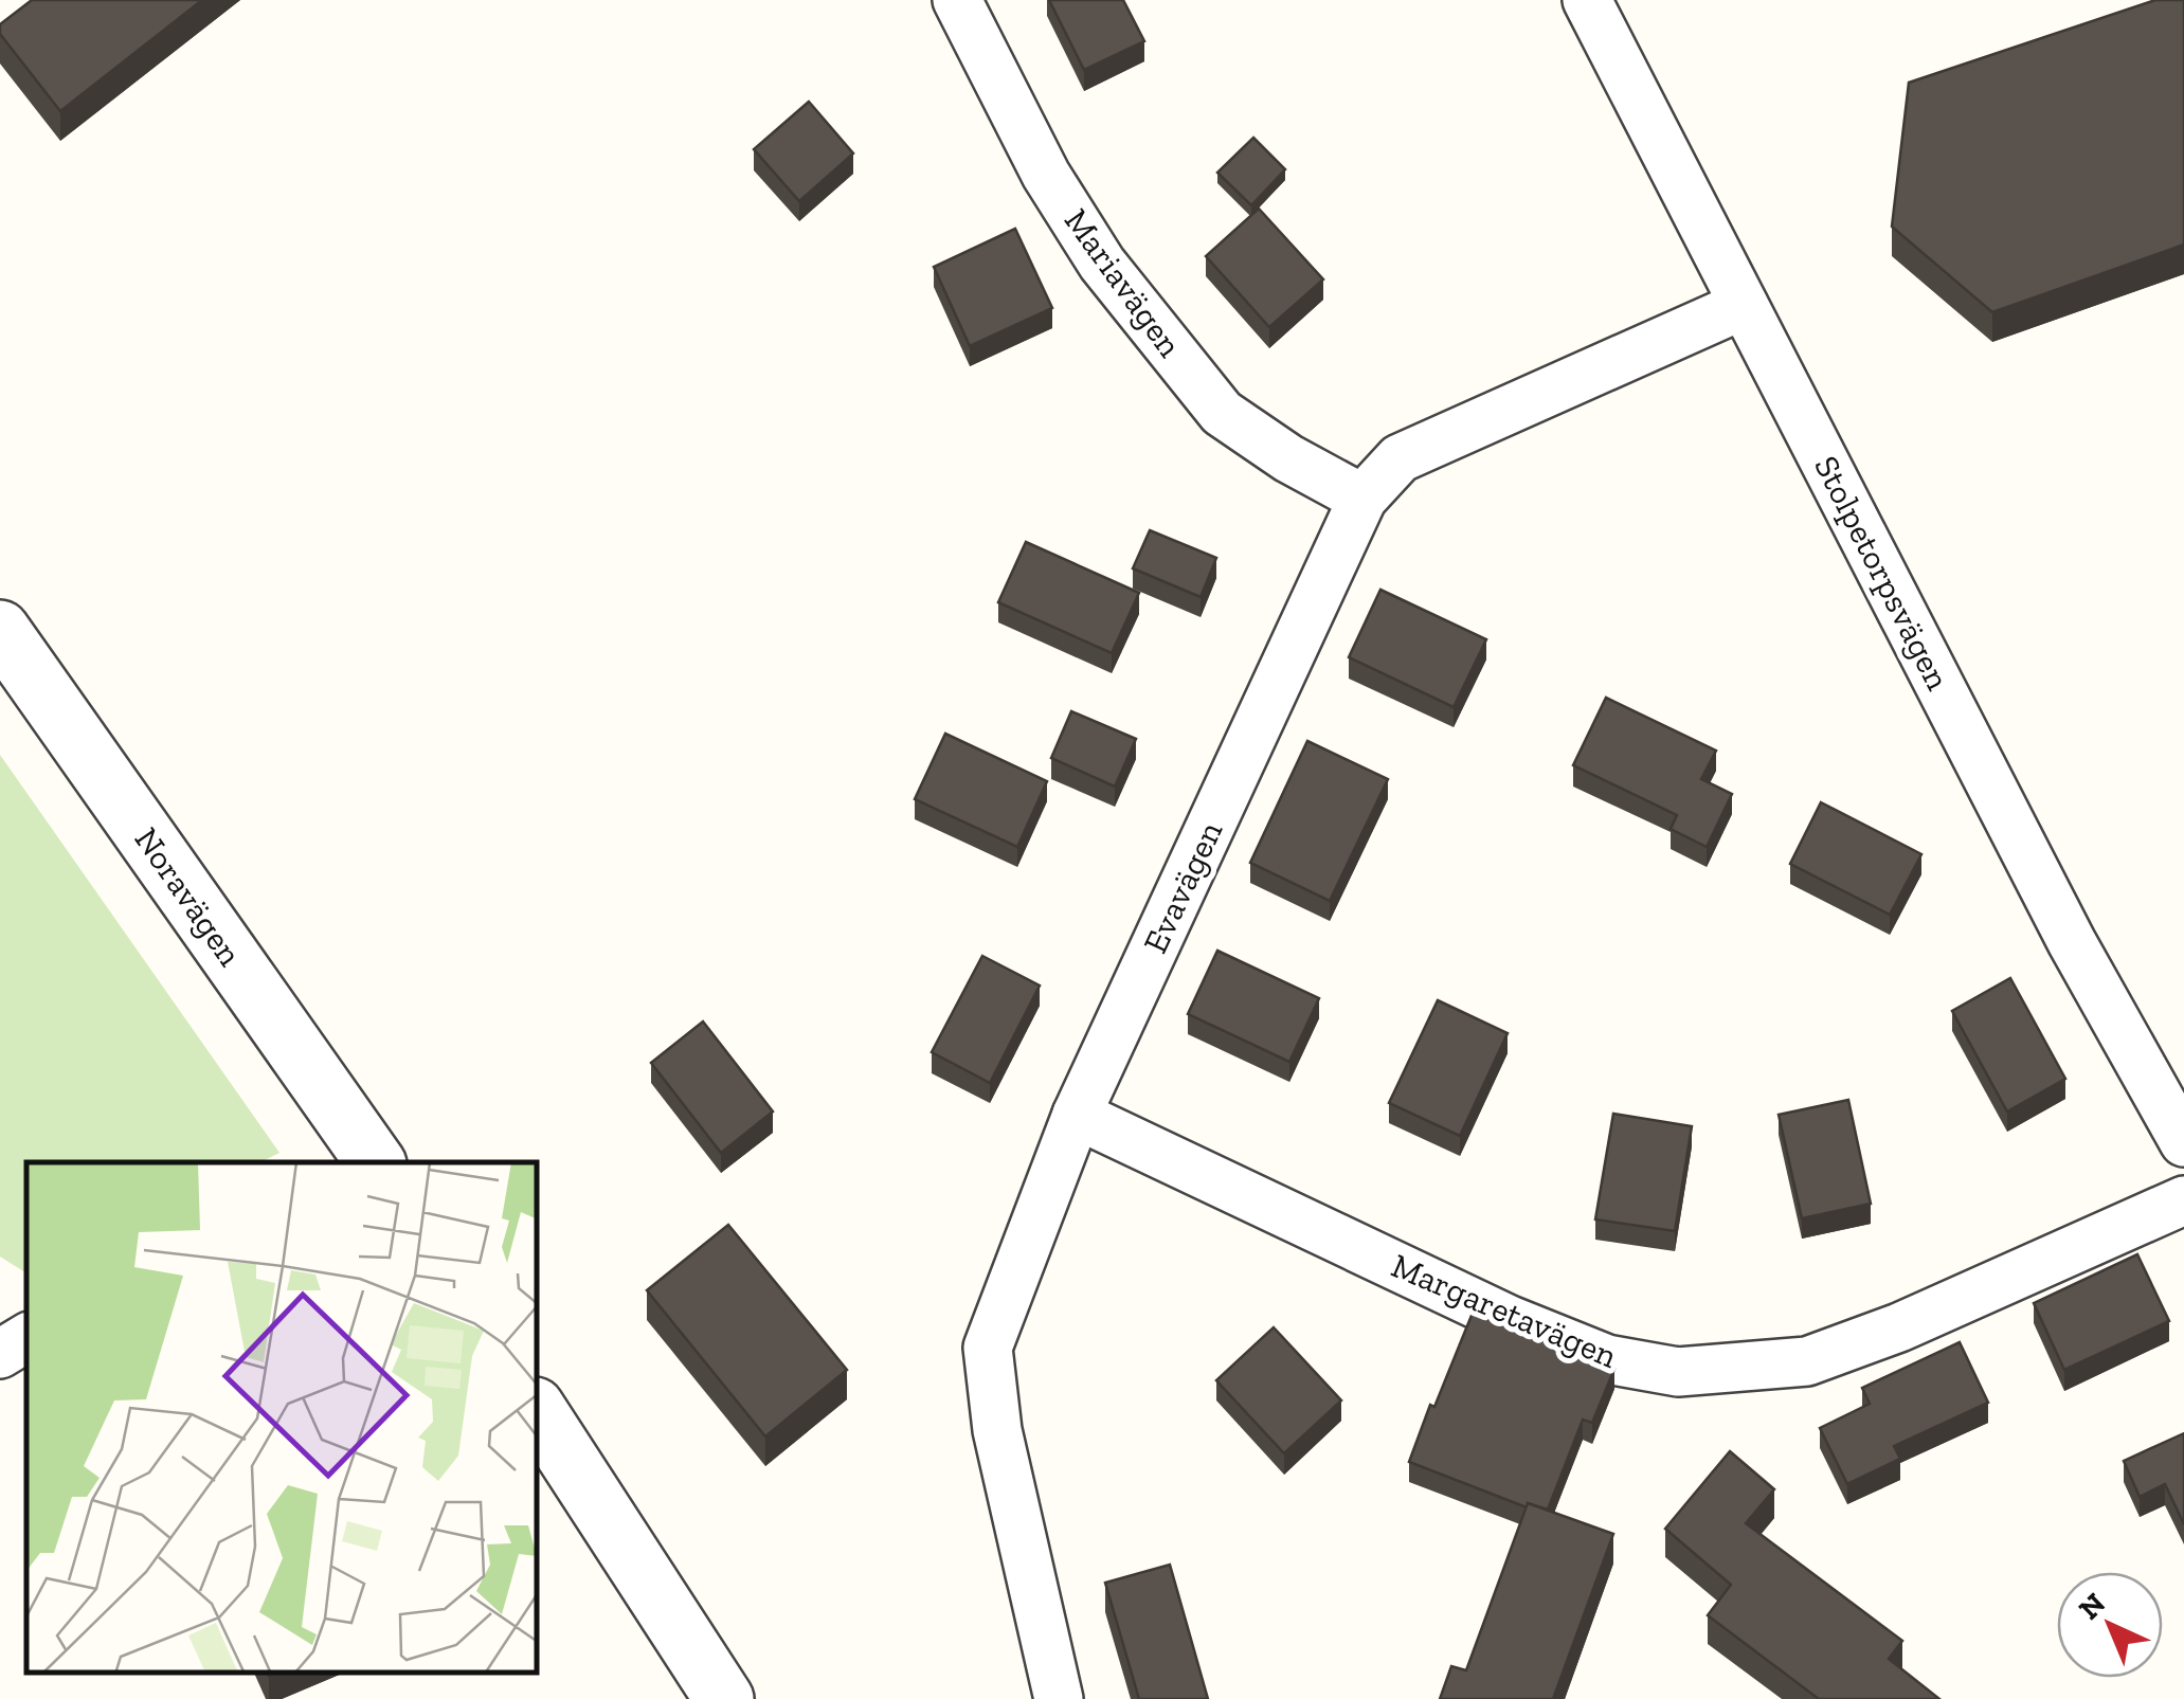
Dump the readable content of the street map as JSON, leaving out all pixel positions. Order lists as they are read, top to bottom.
{
  "streets": {
    "street": [
      "Mariavägen",
      "Stolpetorpsvägen",
      "Evavägen",
      "Noravägen",
      "Margaretavägen"
    ]
  },
  "crossings": [
    ["Mariavägen", "Evavägen"],
    ["Stolpetorpsvägen", "Evavägen"],
    ["Evavägen", "Margaretavägen"]
  ],
  "north": "top left"
}
